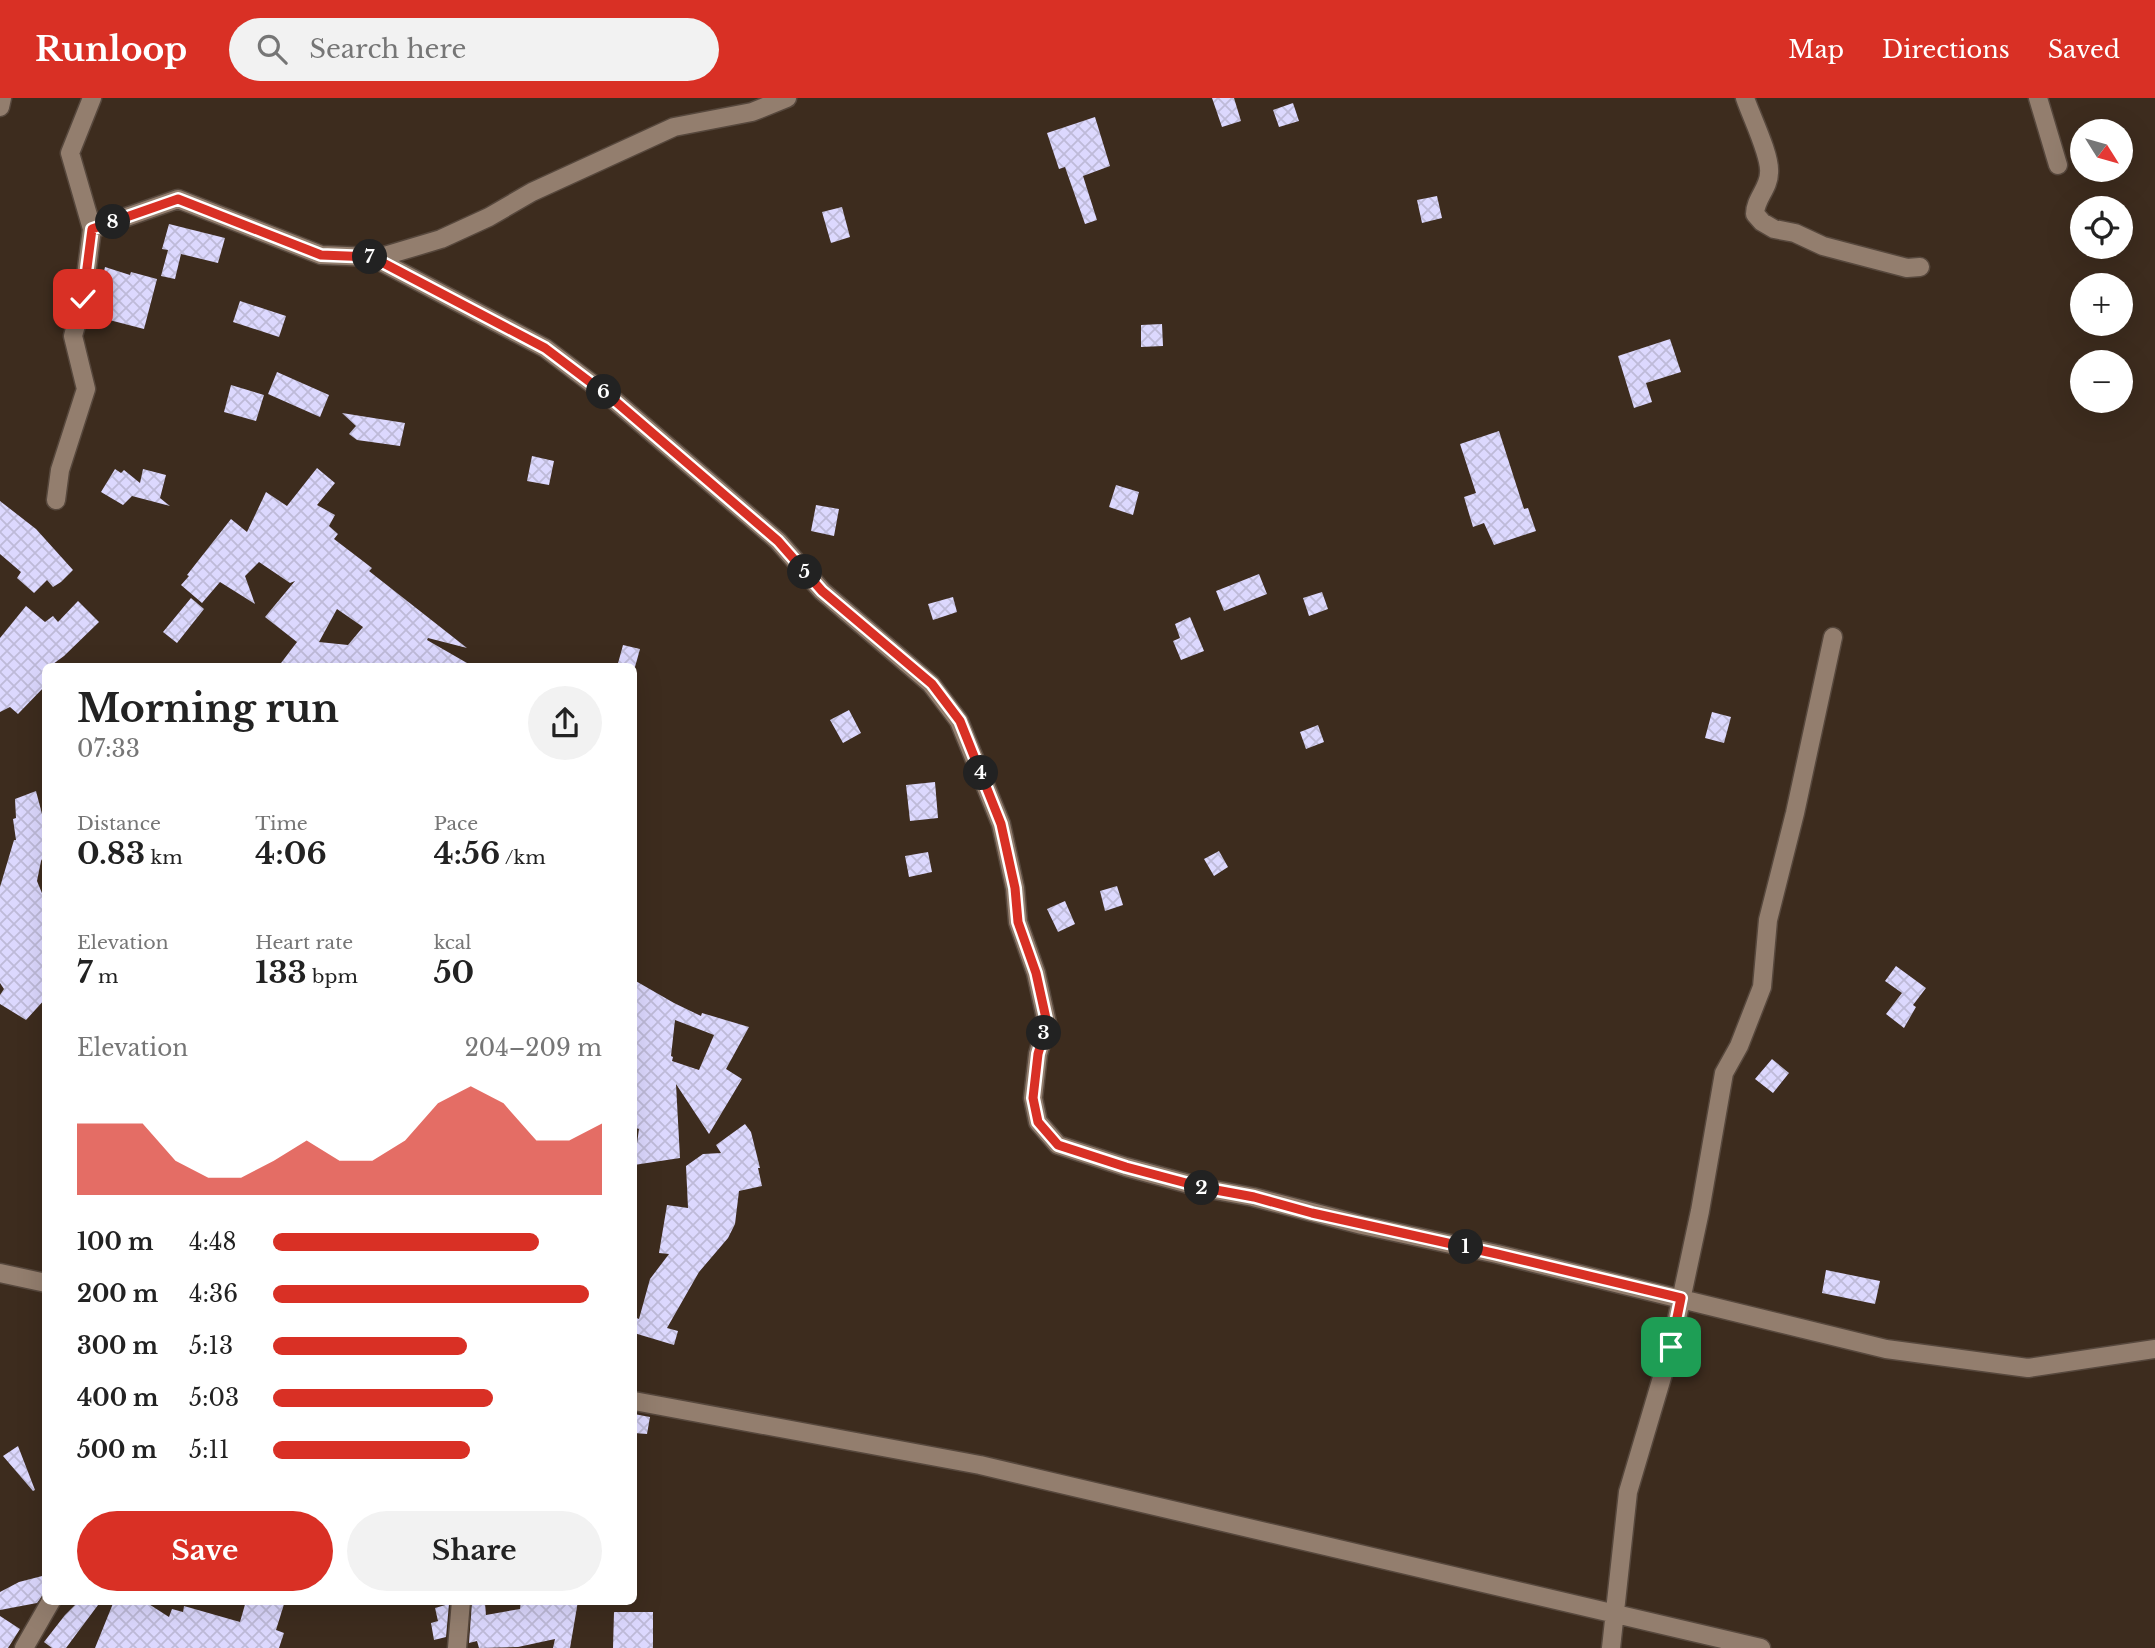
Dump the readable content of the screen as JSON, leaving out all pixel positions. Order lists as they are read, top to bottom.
{
  "north": "bottom right",
  "page": {
    "header": "Runloop",
    "search": "Search here",
    "nav": ["Map", "Directions", "Saved"],
    "map_buttons": ["+", "−"],
    "pins": [
      "8",
      "7",
      "6",
      "5",
      "4",
      "3",
      "2",
      "1"
    ],
    "heading": ["Morning run", "07:33"],
    "stats": [
      ["Distance", "0.83 km"],
      ["Time", "4:06"],
      ["Pace", "4:56 /km"],
      ["Elevation", "7 m"],
      ["Heart rate", "133 bpm"],
      ["kcal", "50"]
    ],
    "chart": ["Elevation", "204–209 m"],
    "list": [
      {
        "name": "100 m",
        "note": "4:48"
      },
      {
        "name": "200 m",
        "note": "4:36"
      },
      {
        "name": "300 m",
        "note": "5:13"
      },
      {
        "name": "400 m",
        "note": "5:03"
      },
      {
        "name": "500 m",
        "note": "5:11"
      }
    ],
    "buttons": ["Save", "Share"]
  }
}
